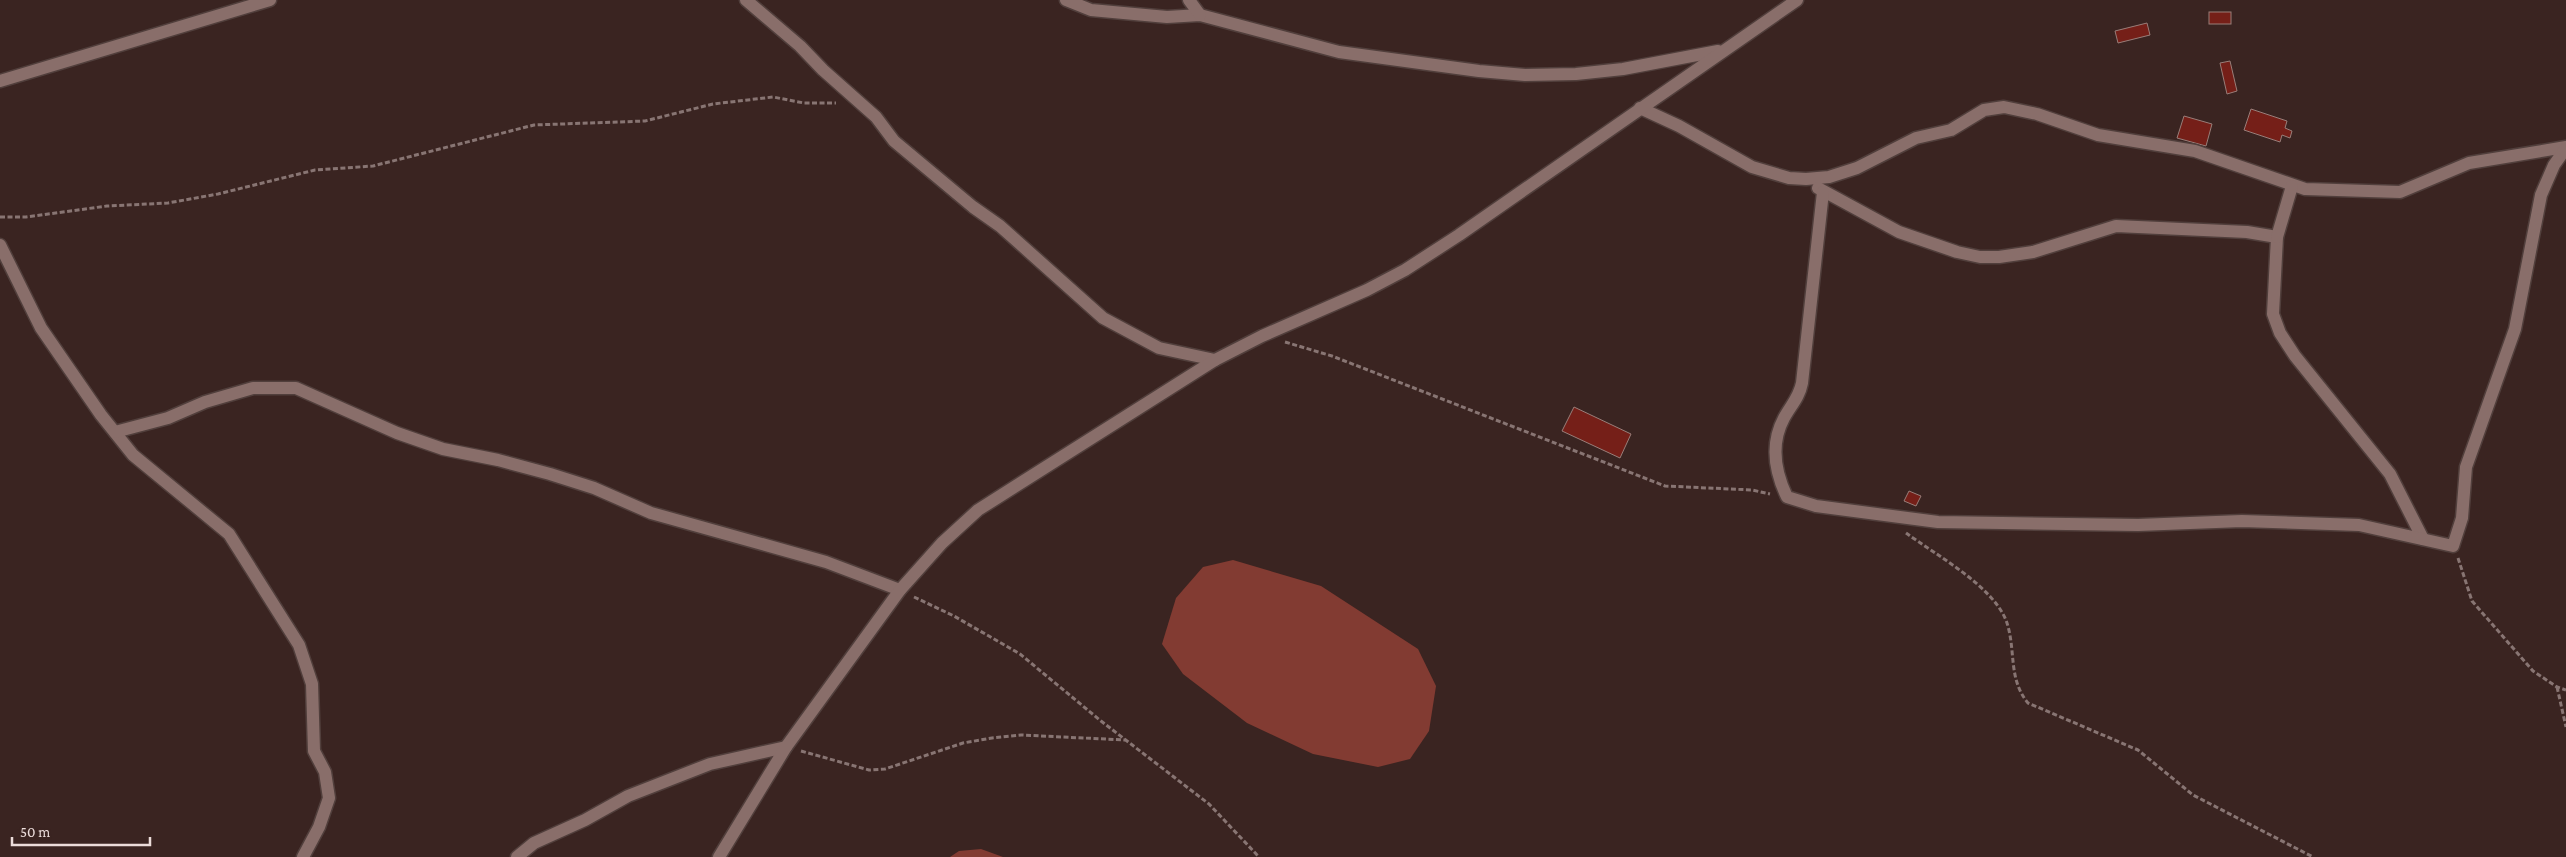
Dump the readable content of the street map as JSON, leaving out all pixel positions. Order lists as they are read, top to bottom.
{
  "scale_bar": "50 m"
}
